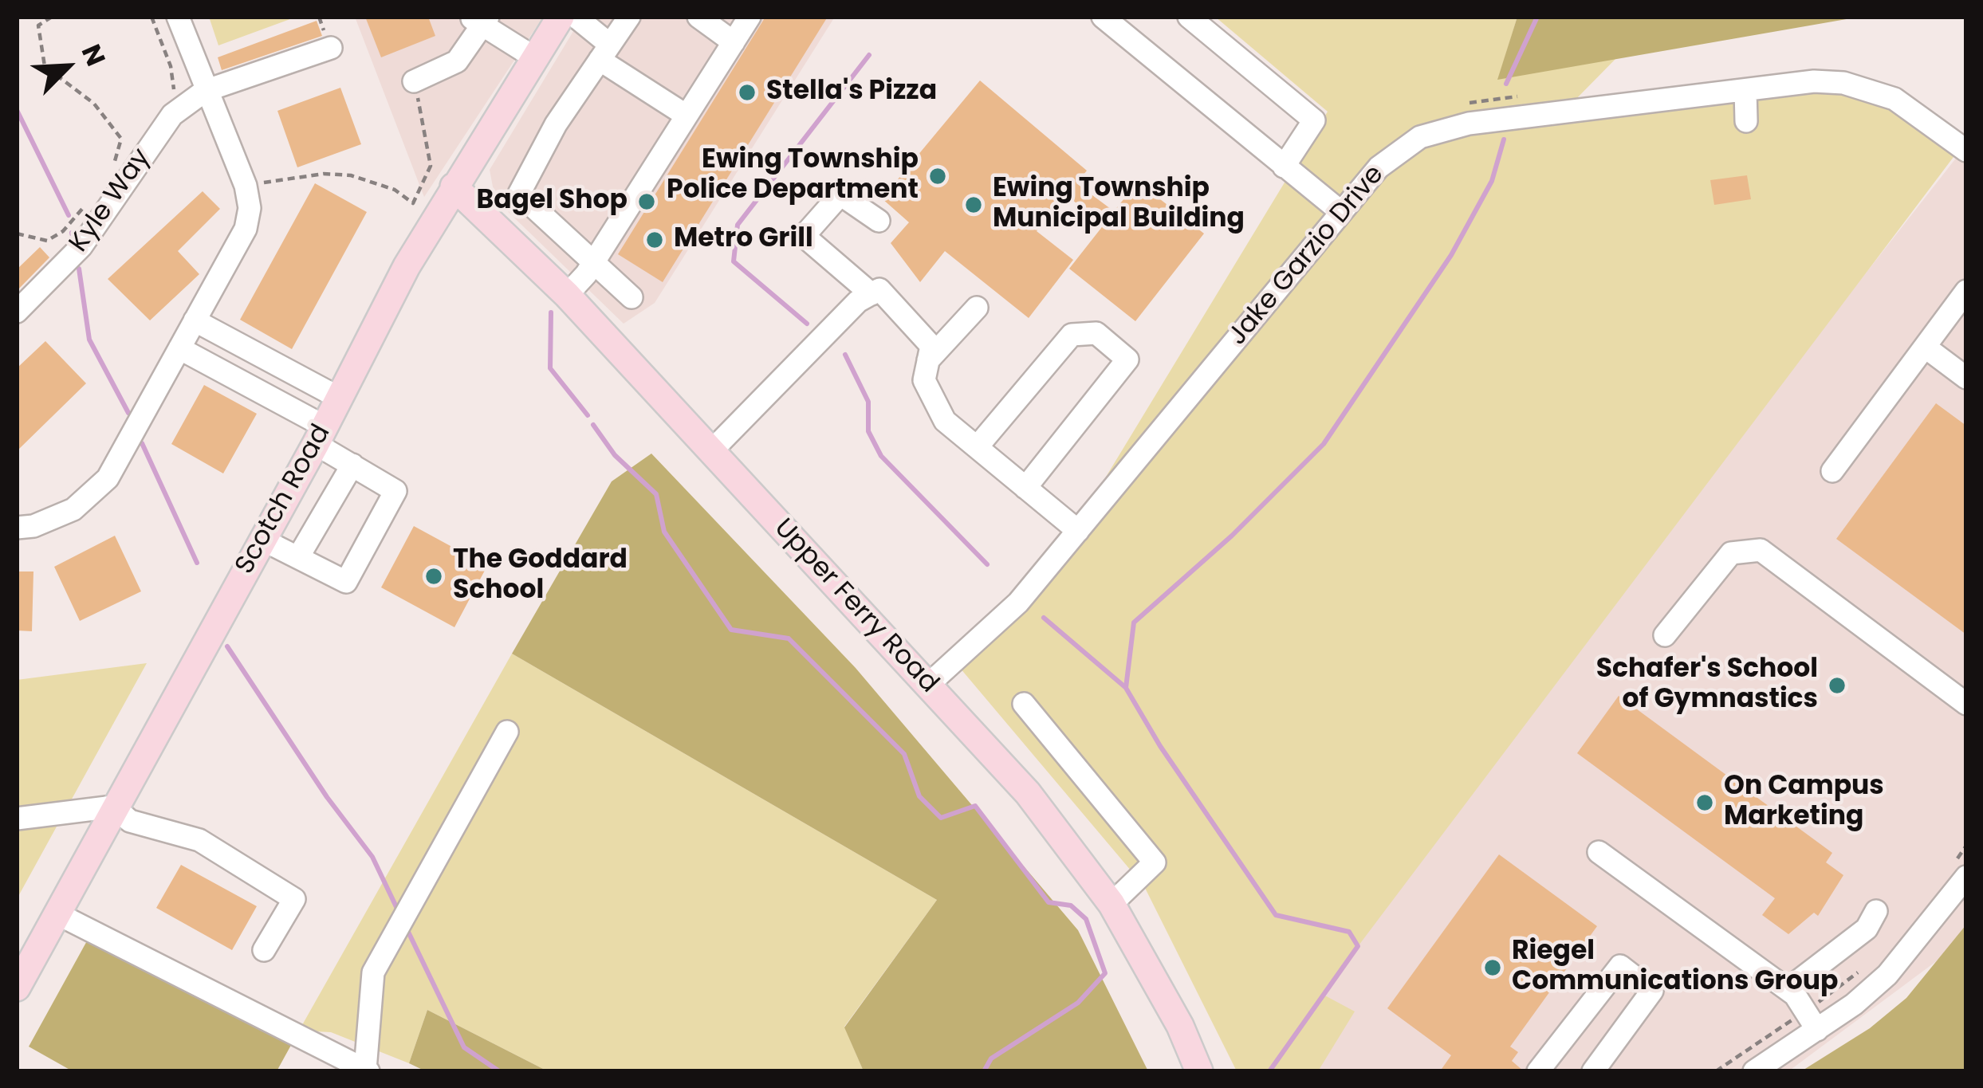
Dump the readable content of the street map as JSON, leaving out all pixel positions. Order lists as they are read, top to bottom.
{
  "streets": {
    "main road": ["Scotch Road", "Upper Ferry Road"],
    "street": ["Kyle Way", "Jake Garzio Drive"]
  },
  "crossings": [
    ["Jake Garzio Drive", "Upper Ferry Road"],
    ["Scotch Road", "Upper Ferry Road"]
  ],
  "places": [
    "Stella's Pizza",
    "Ewing Township Police Department",
    "Bagel Shop",
    "Ewing Township Municipal Building",
    "Metro Grill",
    "The Goddard School",
    "Schafer's School of Gymnastics",
    "On Campus Marketing",
    "Riegel Communications Group"
  ],
  "north": "top right"
}
